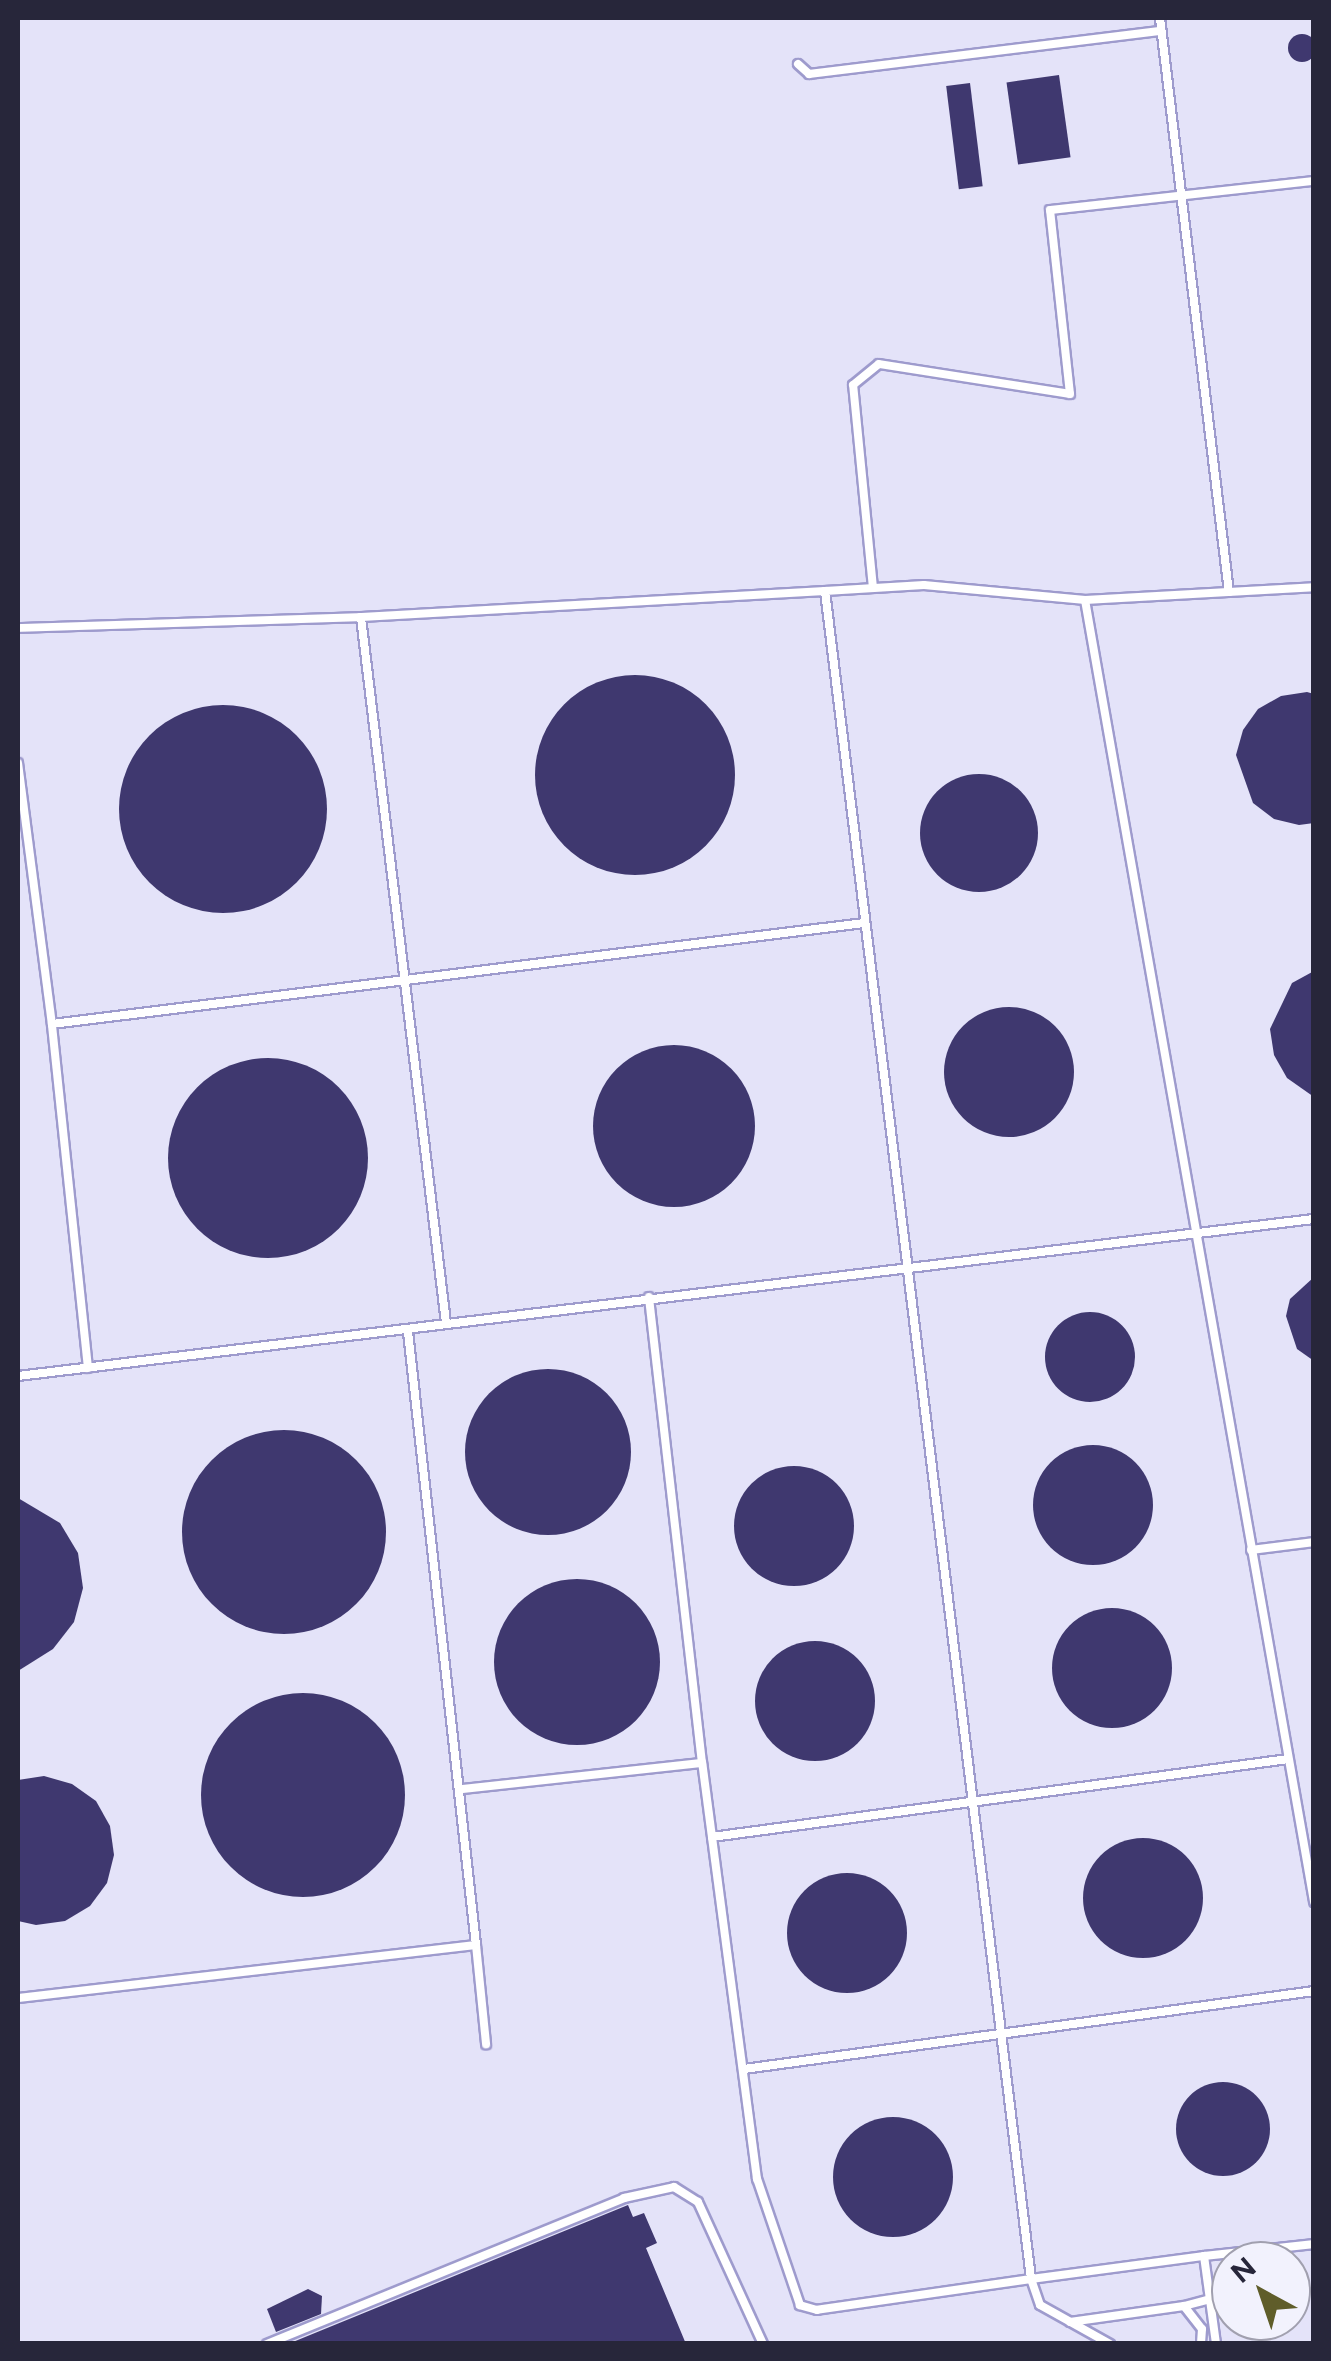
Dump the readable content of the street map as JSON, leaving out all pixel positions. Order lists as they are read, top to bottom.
{
  "north": "top left"
}
